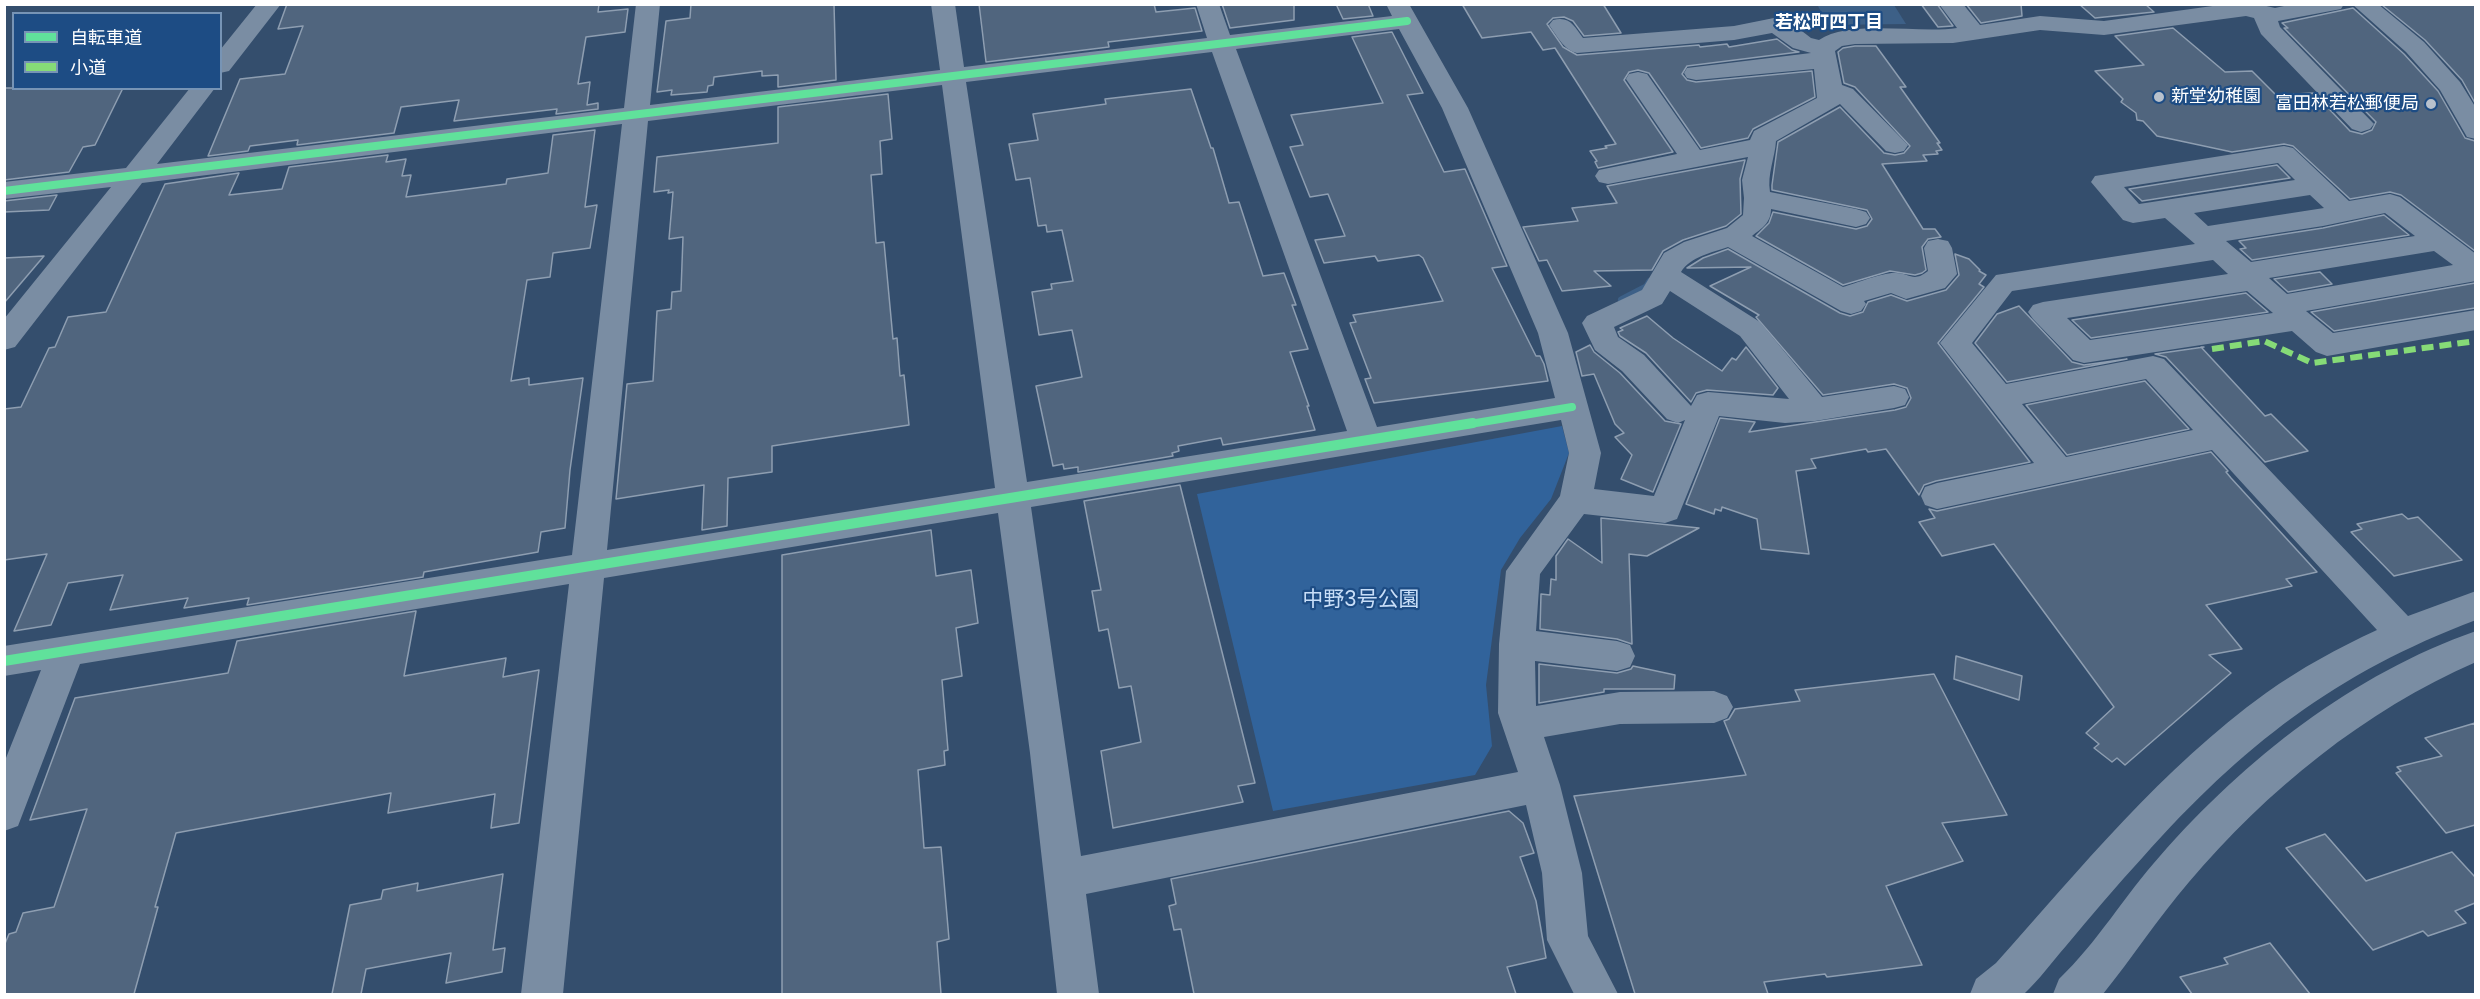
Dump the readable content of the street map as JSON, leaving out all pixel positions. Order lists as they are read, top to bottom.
{
  "districts": ["若松町四丁目"],
  "parks": ["中野3号公園"],
  "places": ["新堂幼稚園", "富田林若松郵便局"],
  "legend": ["自転車道", "小道"]
}
